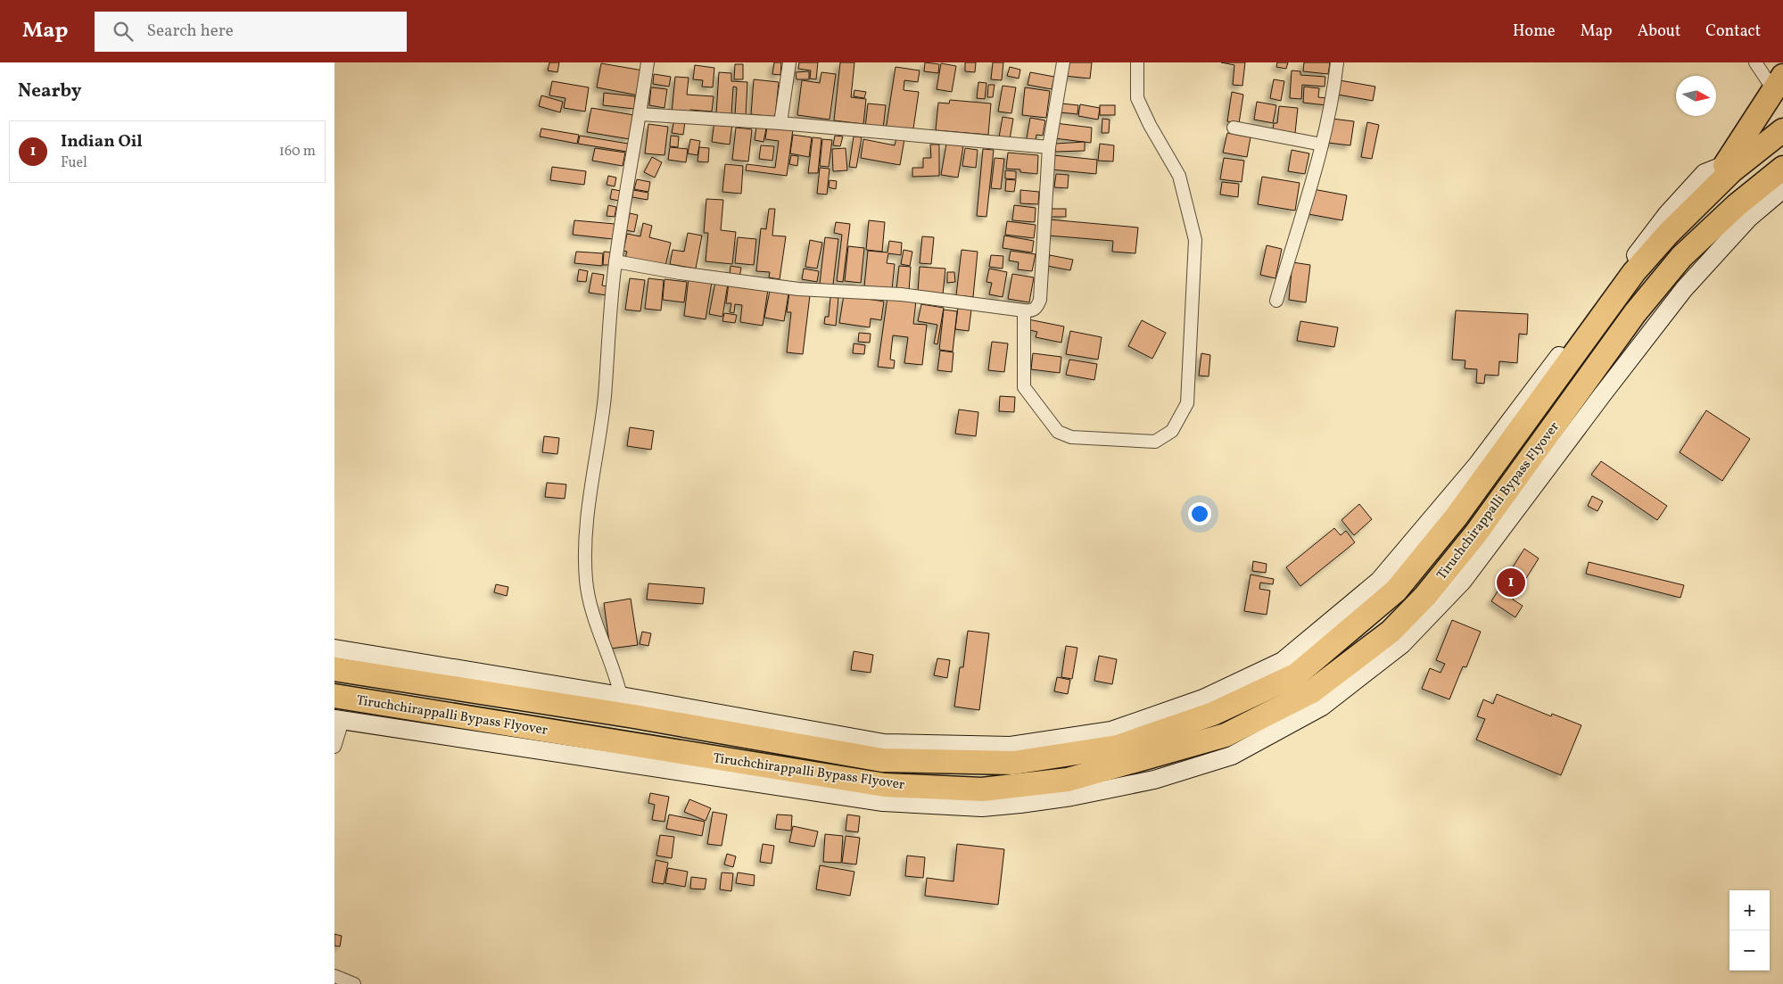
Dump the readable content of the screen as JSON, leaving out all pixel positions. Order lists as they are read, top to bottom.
{
  "streets": {
    "highway": ["Tiruchchirappalli Bypass Flyover"]
  },
  "north": "right",
  "page": {
    "header": "Map",
    "search": "Search here",
    "nav": [
      "Home",
      "Map",
      "About",
      "Contact"
    ],
    "heading": "Nearby",
    "list": [
      {
        "mark": "1",
        "name": "Indian Oil",
        "note": "Fuel",
        "value": "160 m"
      }
    ],
    "pins": "1",
    "map_buttons": ["+", "−"]
  }
}
